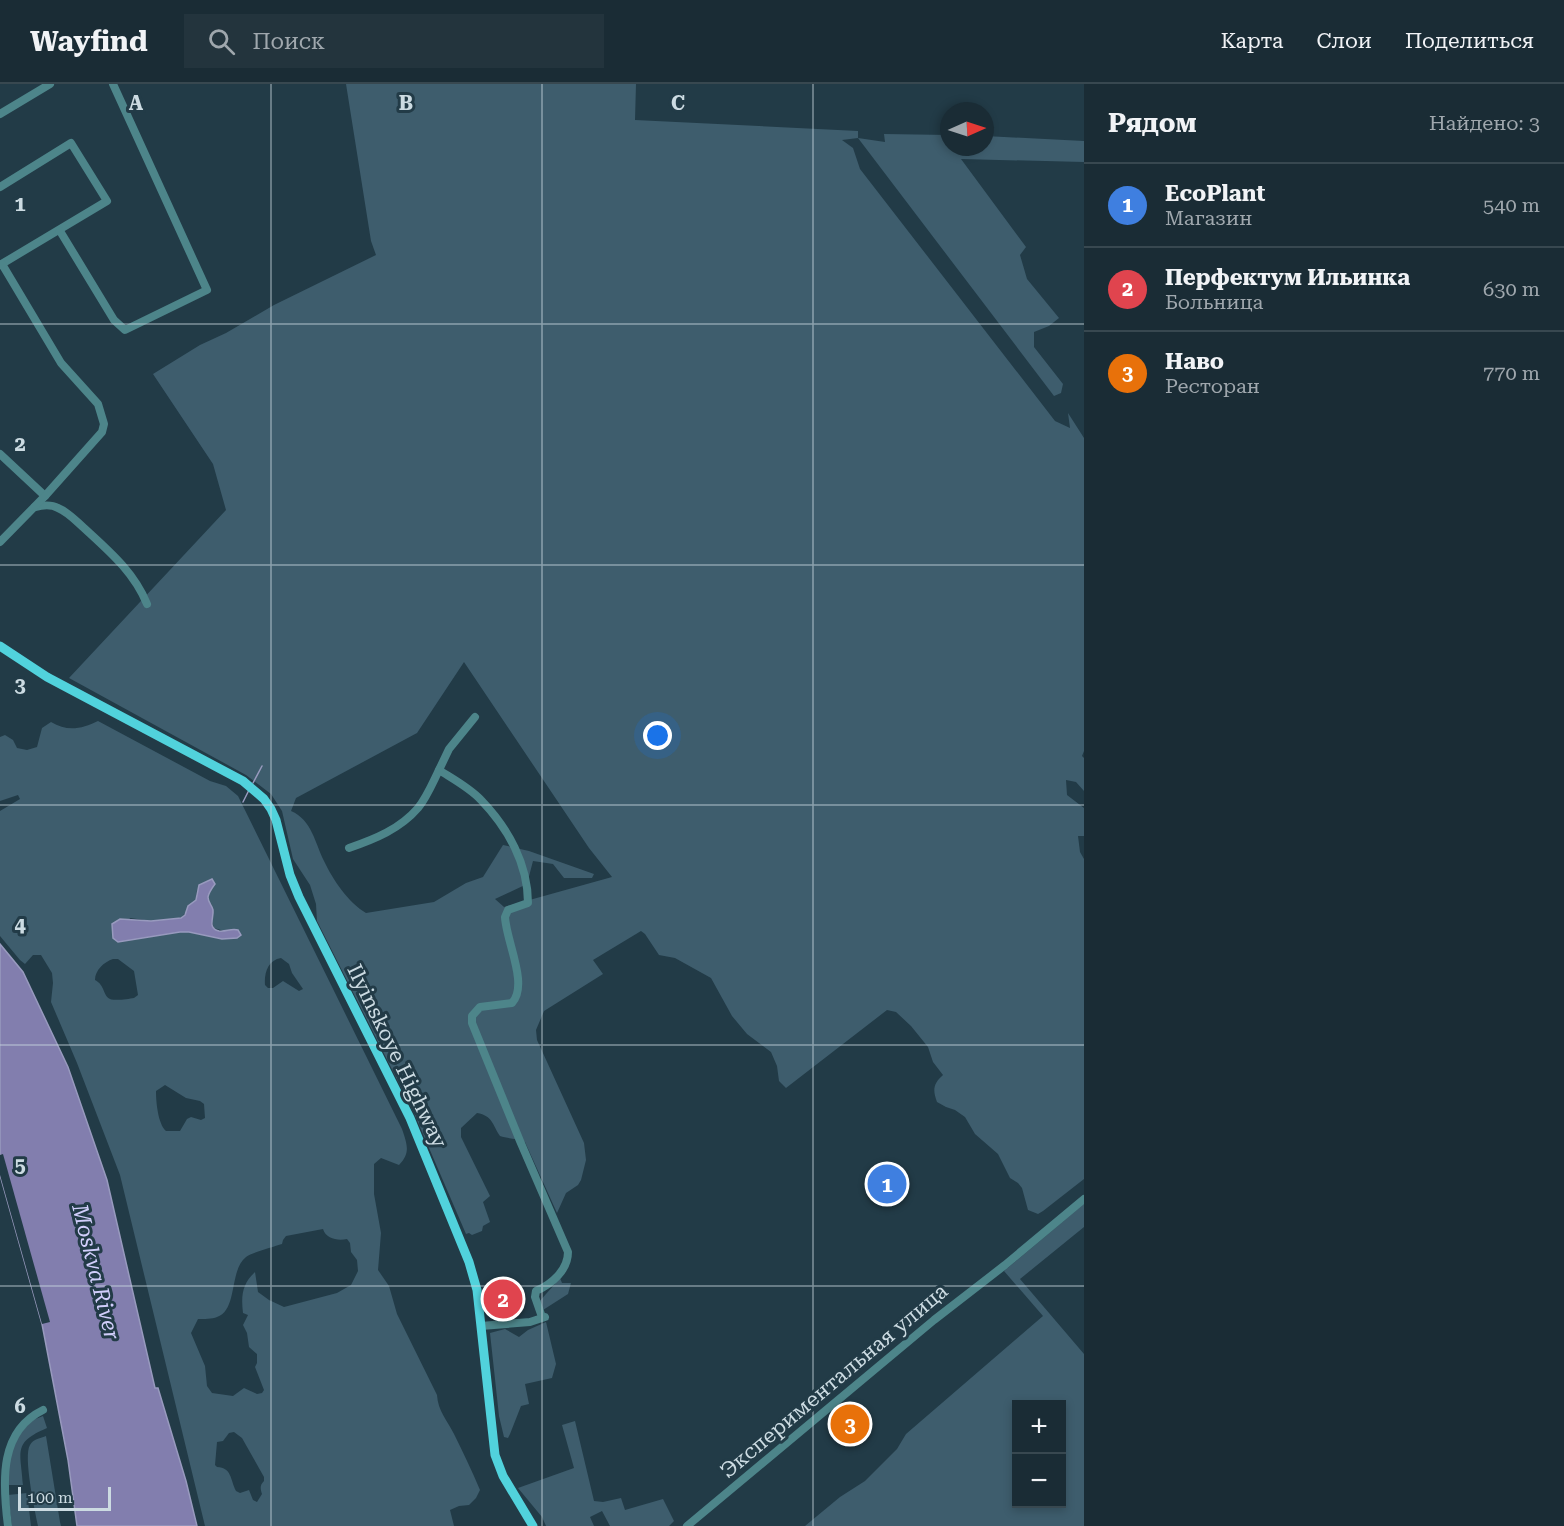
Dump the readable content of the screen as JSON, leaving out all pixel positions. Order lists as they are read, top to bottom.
{
  "streets": {
    "main road": ["Ilyinskoye Highway"],
    "street": ["Экспериментальная улица"]
  },
  "water": ["Moskva River"],
  "scale_bar": "100 m",
  "north": "right",
  "page": {
    "header": "Wayfind",
    "search": "Поиск",
    "nav": ["Карта", "Слои", "Поделиться"],
    "heading": ["Рядом", "Найдено: 3"],
    "list": [
      {
        "mark": "1",
        "name": "EcoPlant",
        "note": "Магазин",
        "value": "540 m"
      },
      {
        "mark": "2",
        "name": "Перфектум Ильинка",
        "note": "Больница",
        "value": "630 m"
      },
      {
        "mark": "3",
        "name": "Наво",
        "note": "Ресторан",
        "value": "770 m"
      }
    ],
    "pins": ["1", "2", "3"],
    "map_buttons": ["+", "−"],
    "scale": "100 m"
  },
  "grid": {
    "columns": ["A", "B", "C"],
    "rows": [
      "1",
      "2",
      "3",
      "4",
      "5",
      "6"
    ]
  }
}
